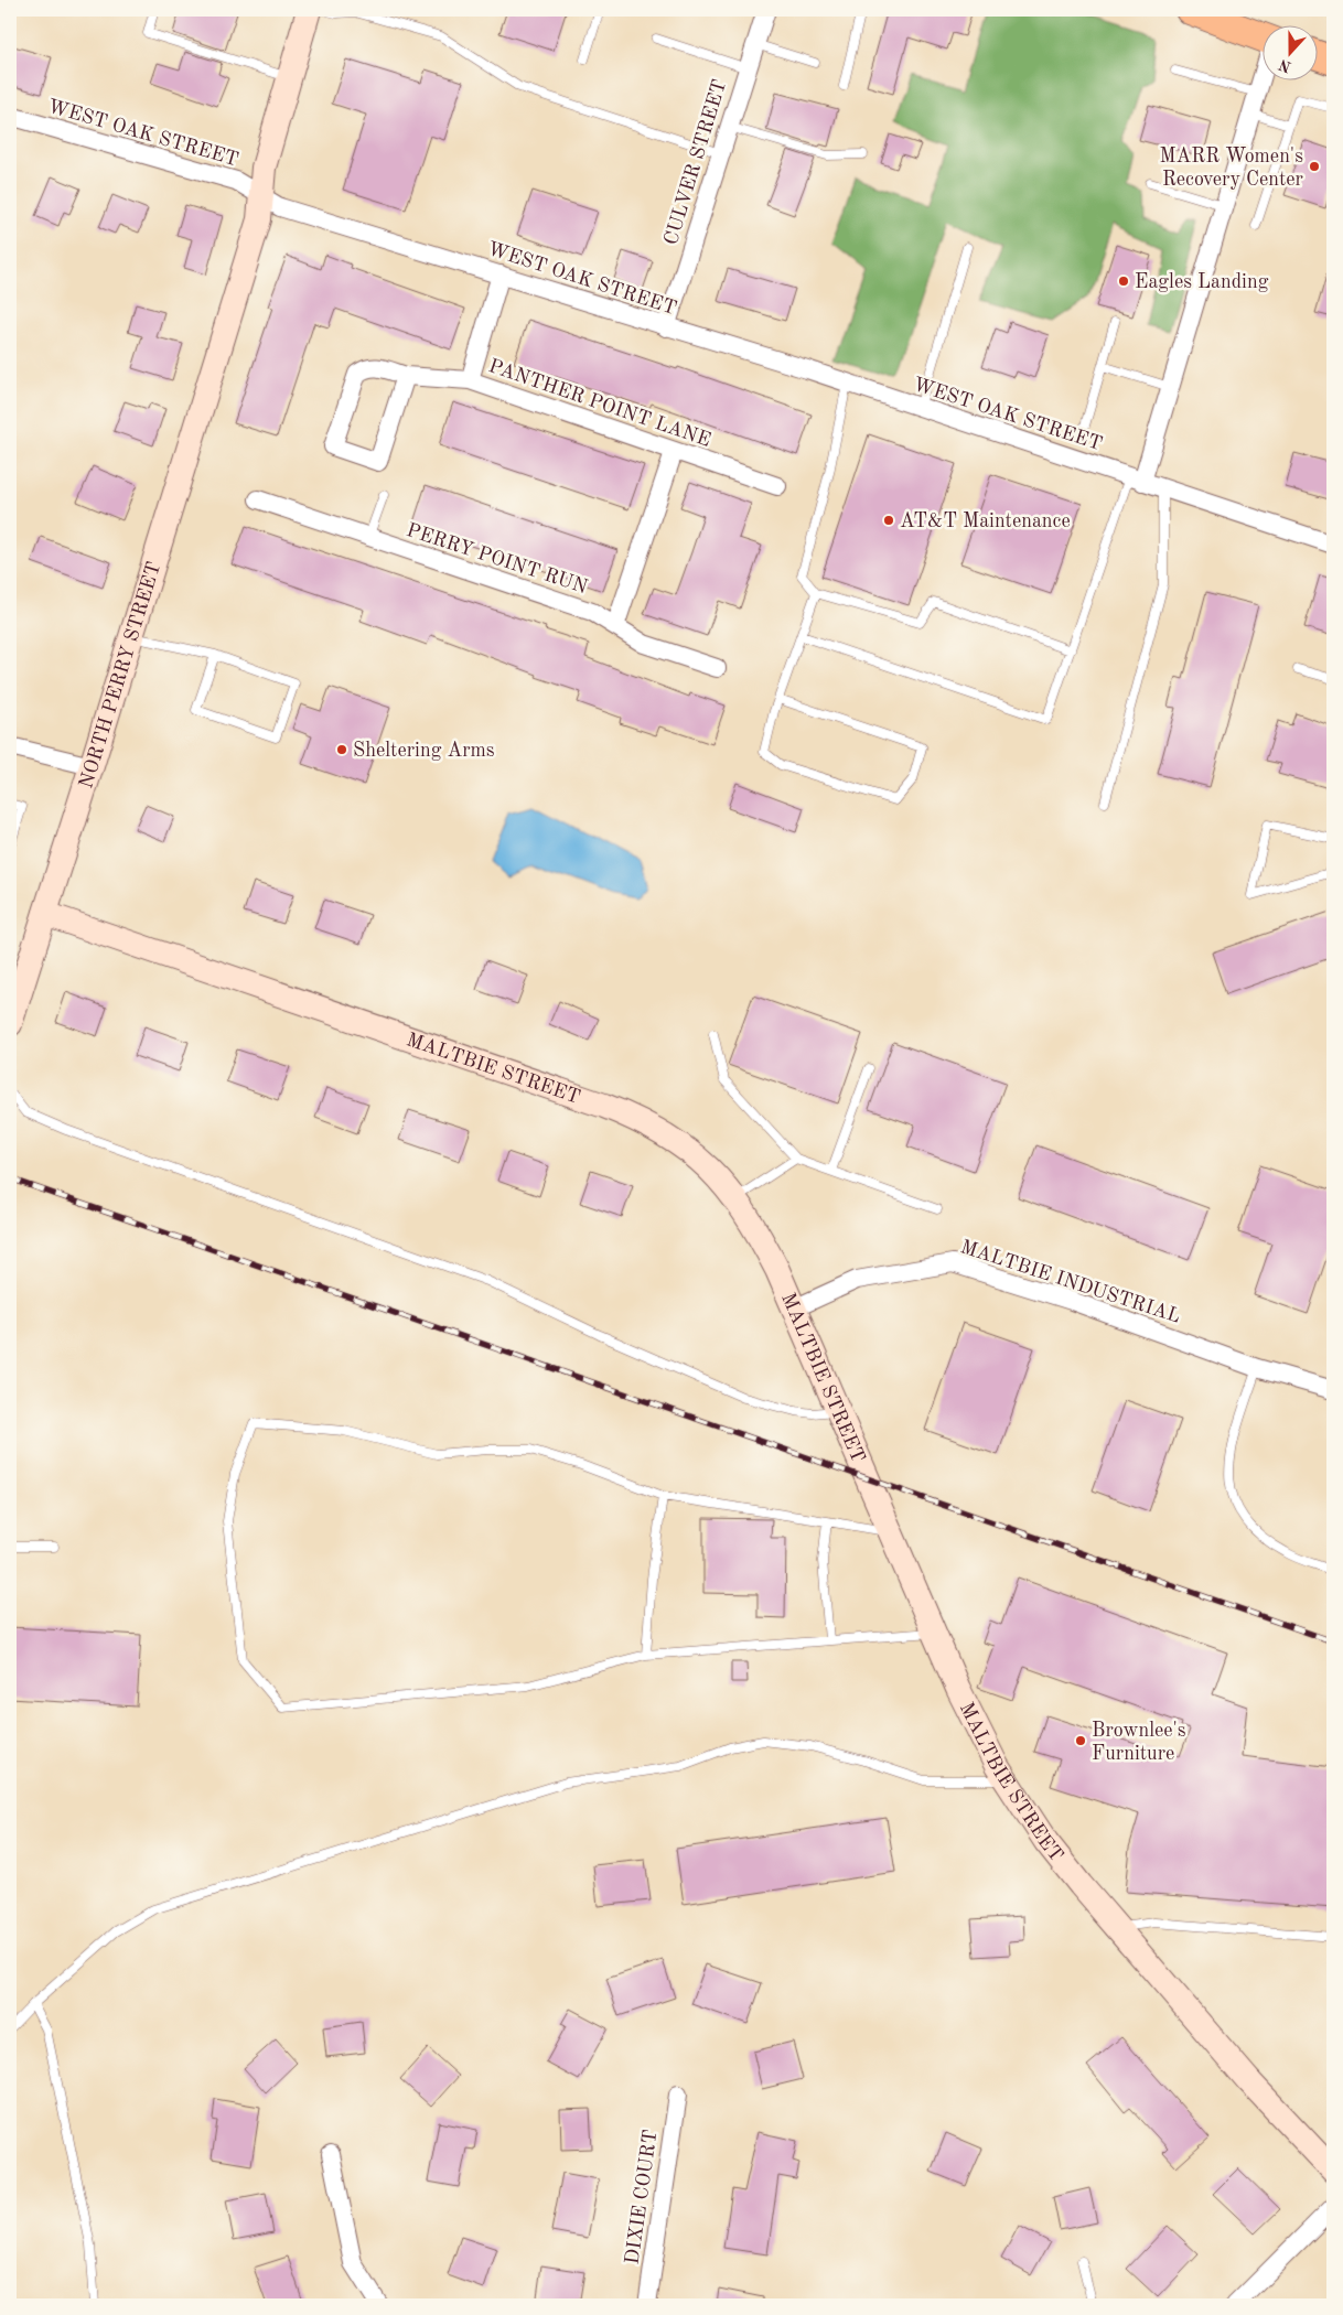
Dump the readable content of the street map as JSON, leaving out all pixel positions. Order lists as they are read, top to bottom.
{
  "streets": {
    "street": [
      "WEST OAK STREET",
      "CULVER STREET",
      "PANTHER POINT LANE",
      "PERRY POINT RUN",
      "NORTH PERRY STREET",
      "MALTBIE STREET",
      "MALTBIE INDUSTRIAL",
      "DIXIE COURT"
    ]
  },
  "crossings": [
    ["WEST OAK STREET", "CULVER STREET"],
    ["WEST OAK STREET", "NORTH PERRY STREET"],
    ["NORTH PERRY STREET", "MALTBIE STREET"],
    ["MALTBIE STREET", "MALTBIE INDUSTRIAL"]
  ],
  "places": [
    "MARR Women's Recovery Center",
    "Eagles Landing",
    "AT&T Maintenance",
    "Sheltering Arms",
    "Brownlee's Furniture"
  ],
  "north": "bottom"
}
